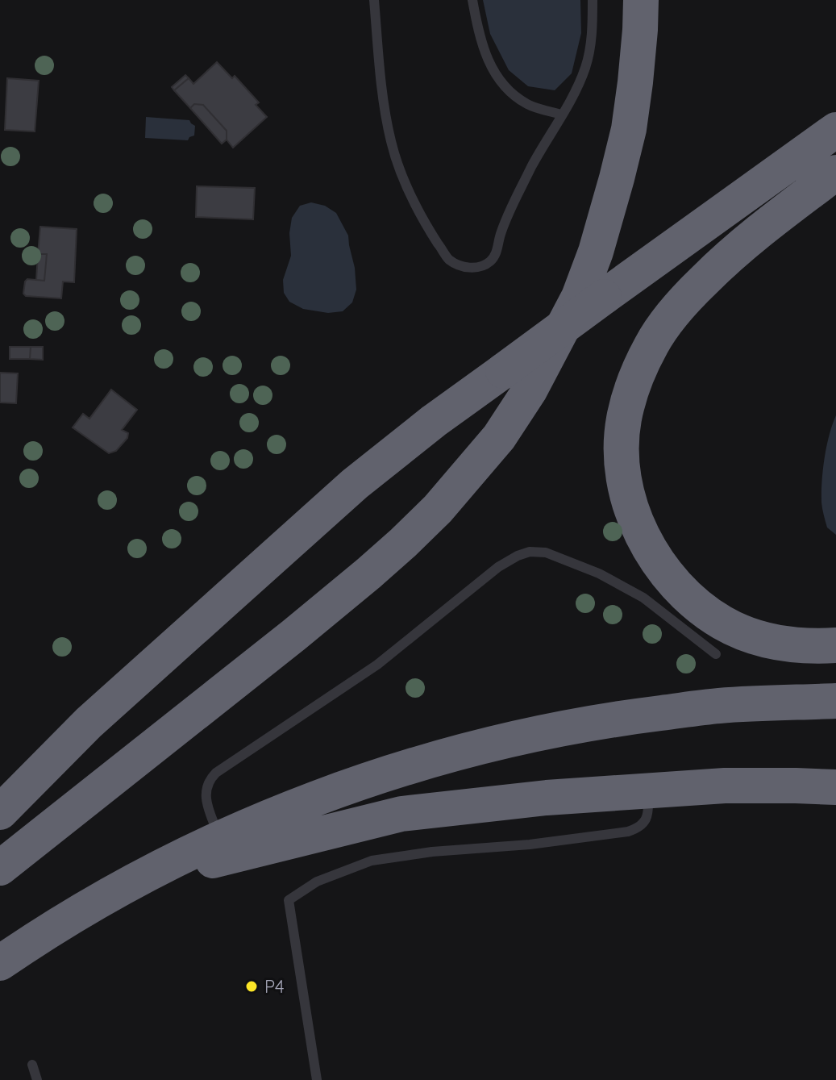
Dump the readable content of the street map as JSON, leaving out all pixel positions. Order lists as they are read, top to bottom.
{
  "places": ["P4"]
}
